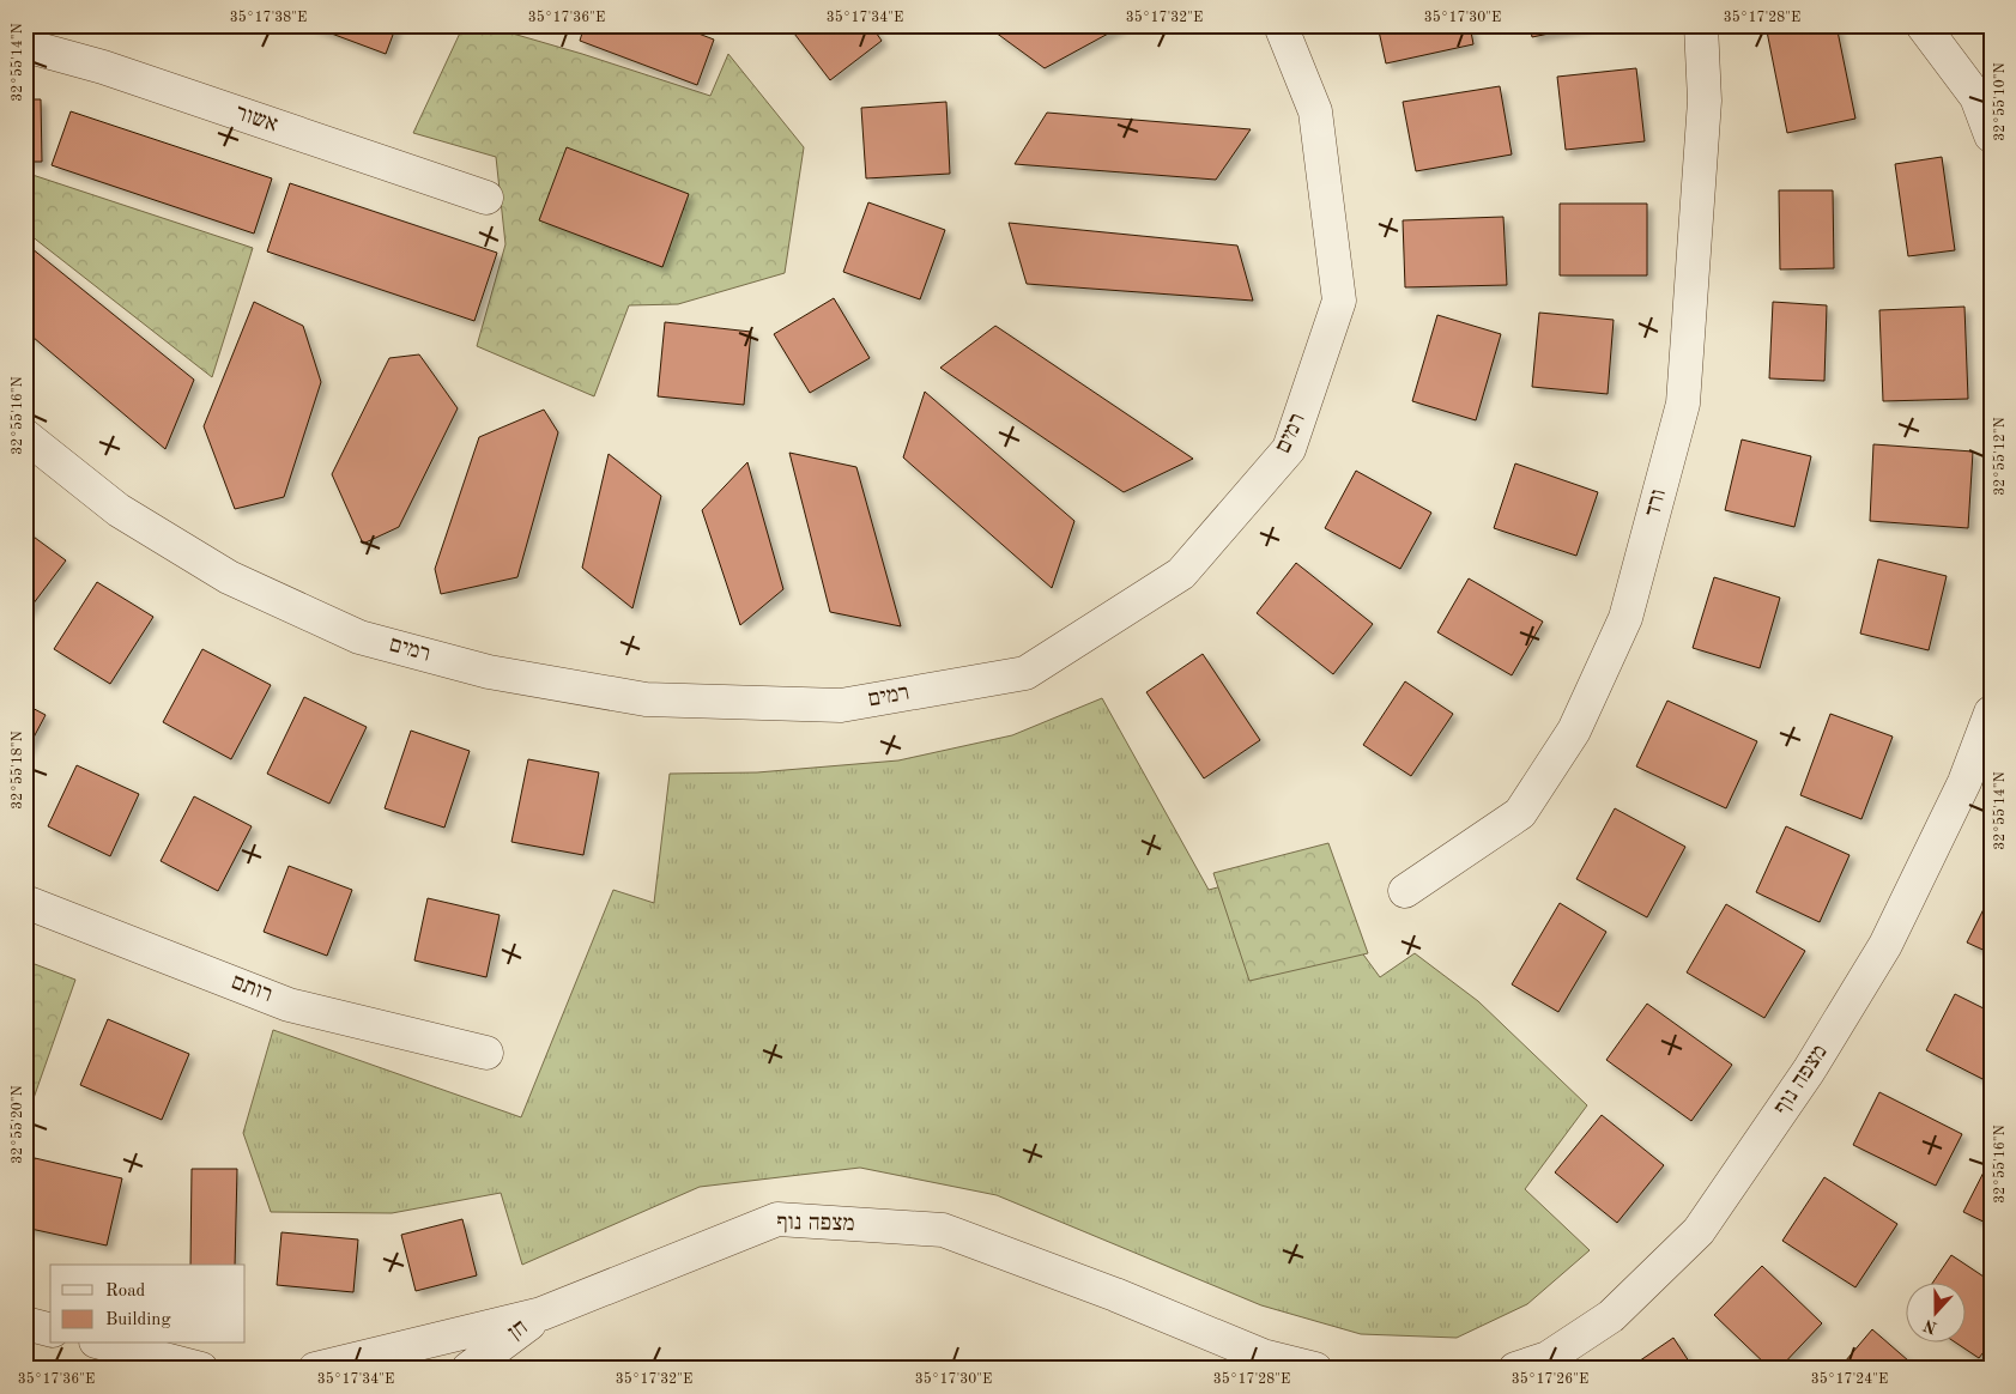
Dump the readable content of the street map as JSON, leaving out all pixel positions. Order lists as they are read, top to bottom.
{
  "streets": {
    "street": [
      "אשור",
      "רמים",
      "ורד",
      "רותם",
      "מצפה נוף",
      "חן"
    ]
  },
  "crossings": [
    ["מצפה נוף", "חן"]
  ],
  "legend": ["Road", "Building"],
  "north": "bottom",
  "coordinates": [
    "35°17'38\"E",
    "35°17'36\"E",
    "35°17'34\"E",
    "35°17'32\"E",
    "35°17'30\"E",
    "35°17'28\"E",
    "32°55'14\"N",
    "32°55'10\"N",
    "32°55'16\"N",
    "32°55'12\"N",
    "32°55'18\"N",
    "32°55'20\"N",
    "35°17'26\"E",
    "35°17'24\"E"
  ]
}
